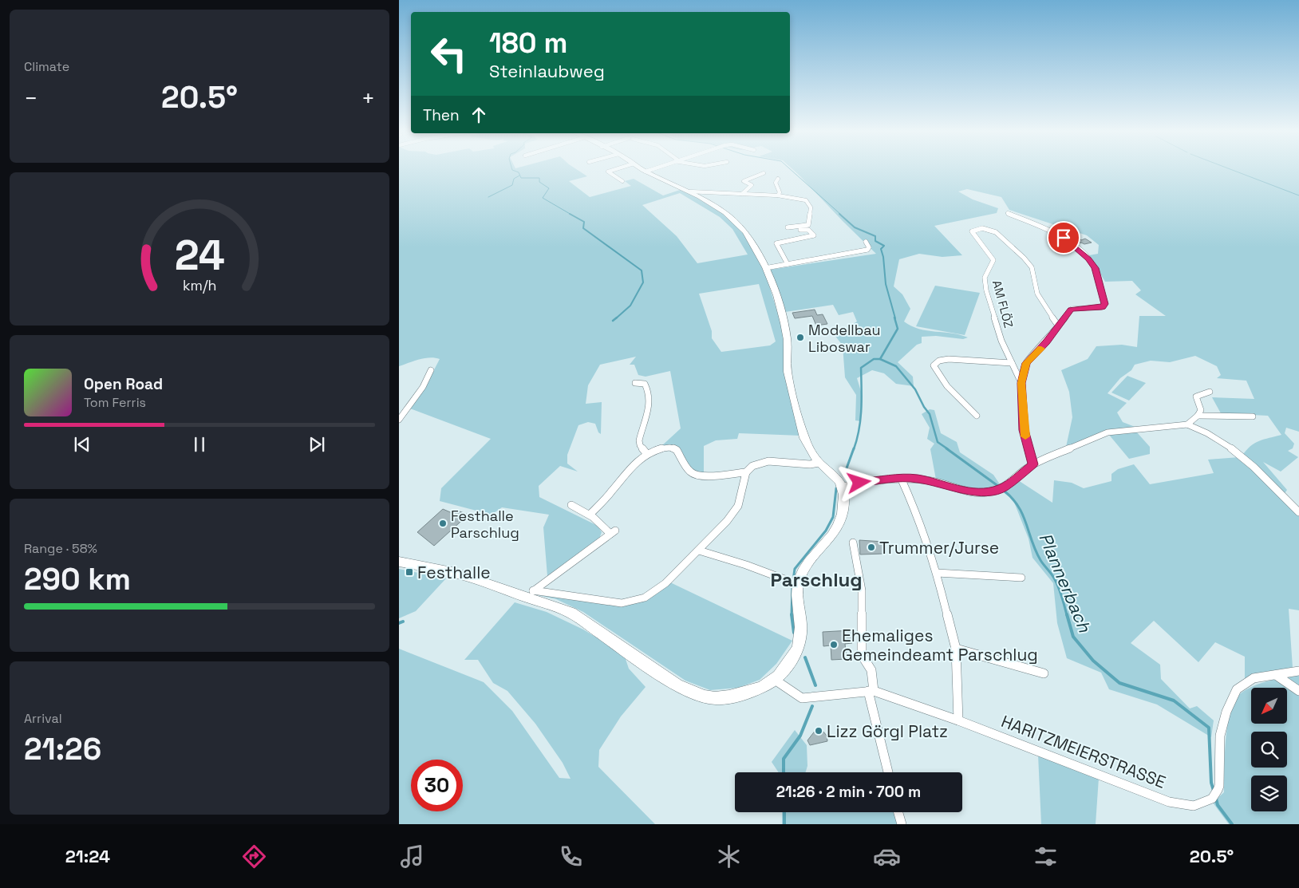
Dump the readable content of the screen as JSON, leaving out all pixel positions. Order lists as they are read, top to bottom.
{
  "streets": {
    "street": ["AM FLÖZ", "HARITZMEIERSTRASSE"]
  },
  "districts": ["Parschlug"],
  "water": ["Plannerbach"],
  "places": {
    "other": [
      "Modellbau Liboswar",
      "Festhalle Parschlug",
      "Trummer/Jurse",
      "Ehemaliges Gemeindeamt Parschlug",
      "Lizz Görgl Platz"
    ],
    "transit": ["Festhalle"]
  },
  "north": "bottom left",
  "page": {
    "tile": [
      "Climate",
      ["Range · 58%", "290 km"],
      ["Arrival", "21:26"]
    ],
    "turn": ["180 m", "Steinlaubweg"],
    "heat": ["−", "20.5°", "+"],
    "then": "Then",
    "song": ["Open Road", "Tom Ferris"],
    "limit": "30",
    "trip": "21:26 · 2 min · 700 m",
    "tabs": ["21:24", "20.5°"],
    "gauge": ["24", "km/h"]
  }
}
